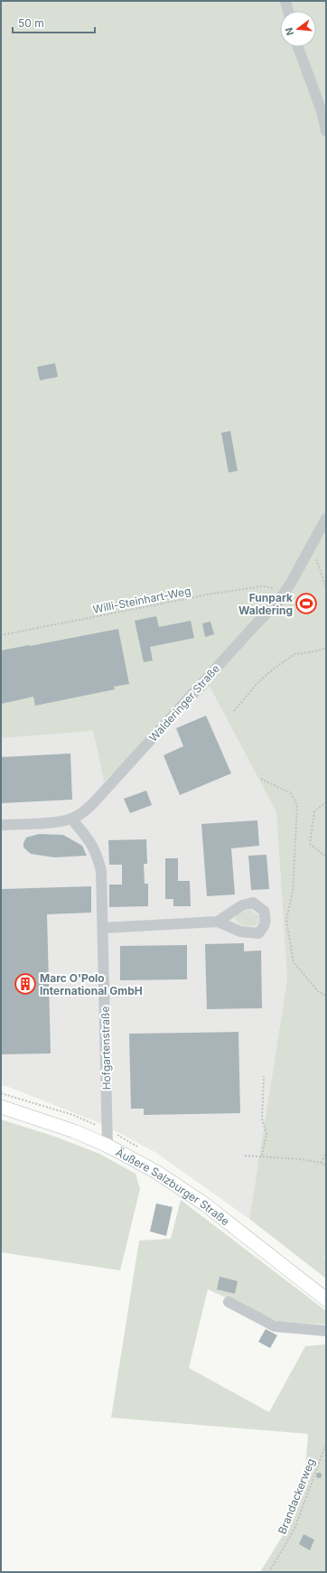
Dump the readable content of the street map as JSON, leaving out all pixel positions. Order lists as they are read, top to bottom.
{
  "streets": {
    "main road": ["Äußere Salzburger Straße"],
    "street": ["Walderinger Straße", "Hofgartenstraße"],
    "path": ["Willi-Steinhart-Weg", "Brandackerweg"]
  },
  "crossings": [
    ["Willi-Steinhart-Weg", "Walderinger Straße"],
    ["Walderinger Straße", "Hofgartenstraße"],
    ["Hofgartenstraße", "Äußere Salzburger Straße"]
  ],
  "places": {
    "sports": ["Funpark Waldering"],
    "building": ["Marc O'Polo International GmbH"]
  },
  "scale_bar": "50 m",
  "north": "left"
}
